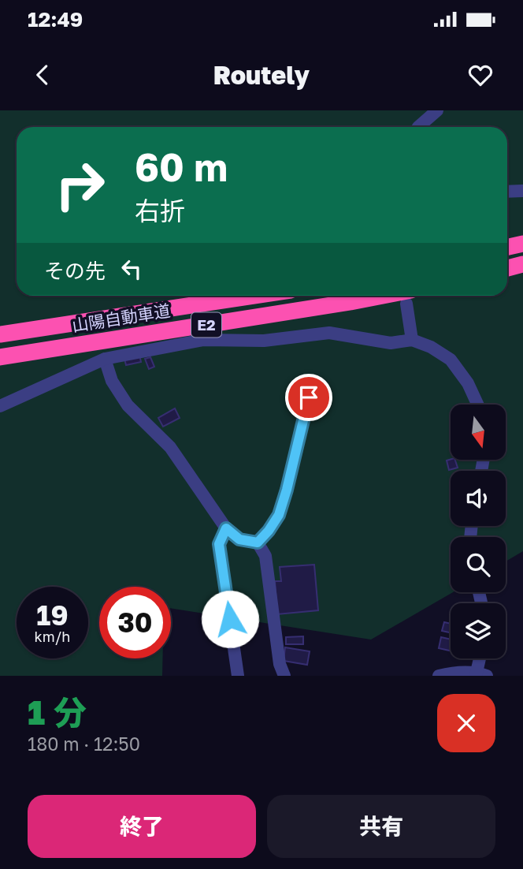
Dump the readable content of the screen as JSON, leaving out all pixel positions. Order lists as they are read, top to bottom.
{
  "streets": {
    "highway": ["山陽自動車道", "E2"]
  },
  "north": "bottom",
  "page": {
    "status": "12:49",
    "header": "Routely",
    "turn": ["60 m", "右折"],
    "then": "その先",
    "speed": "19 km/h",
    "limit": "30",
    "heading": ["1 分", "180 m · 12:50"],
    "buttons": ["終了", "共有"]
  }
}
